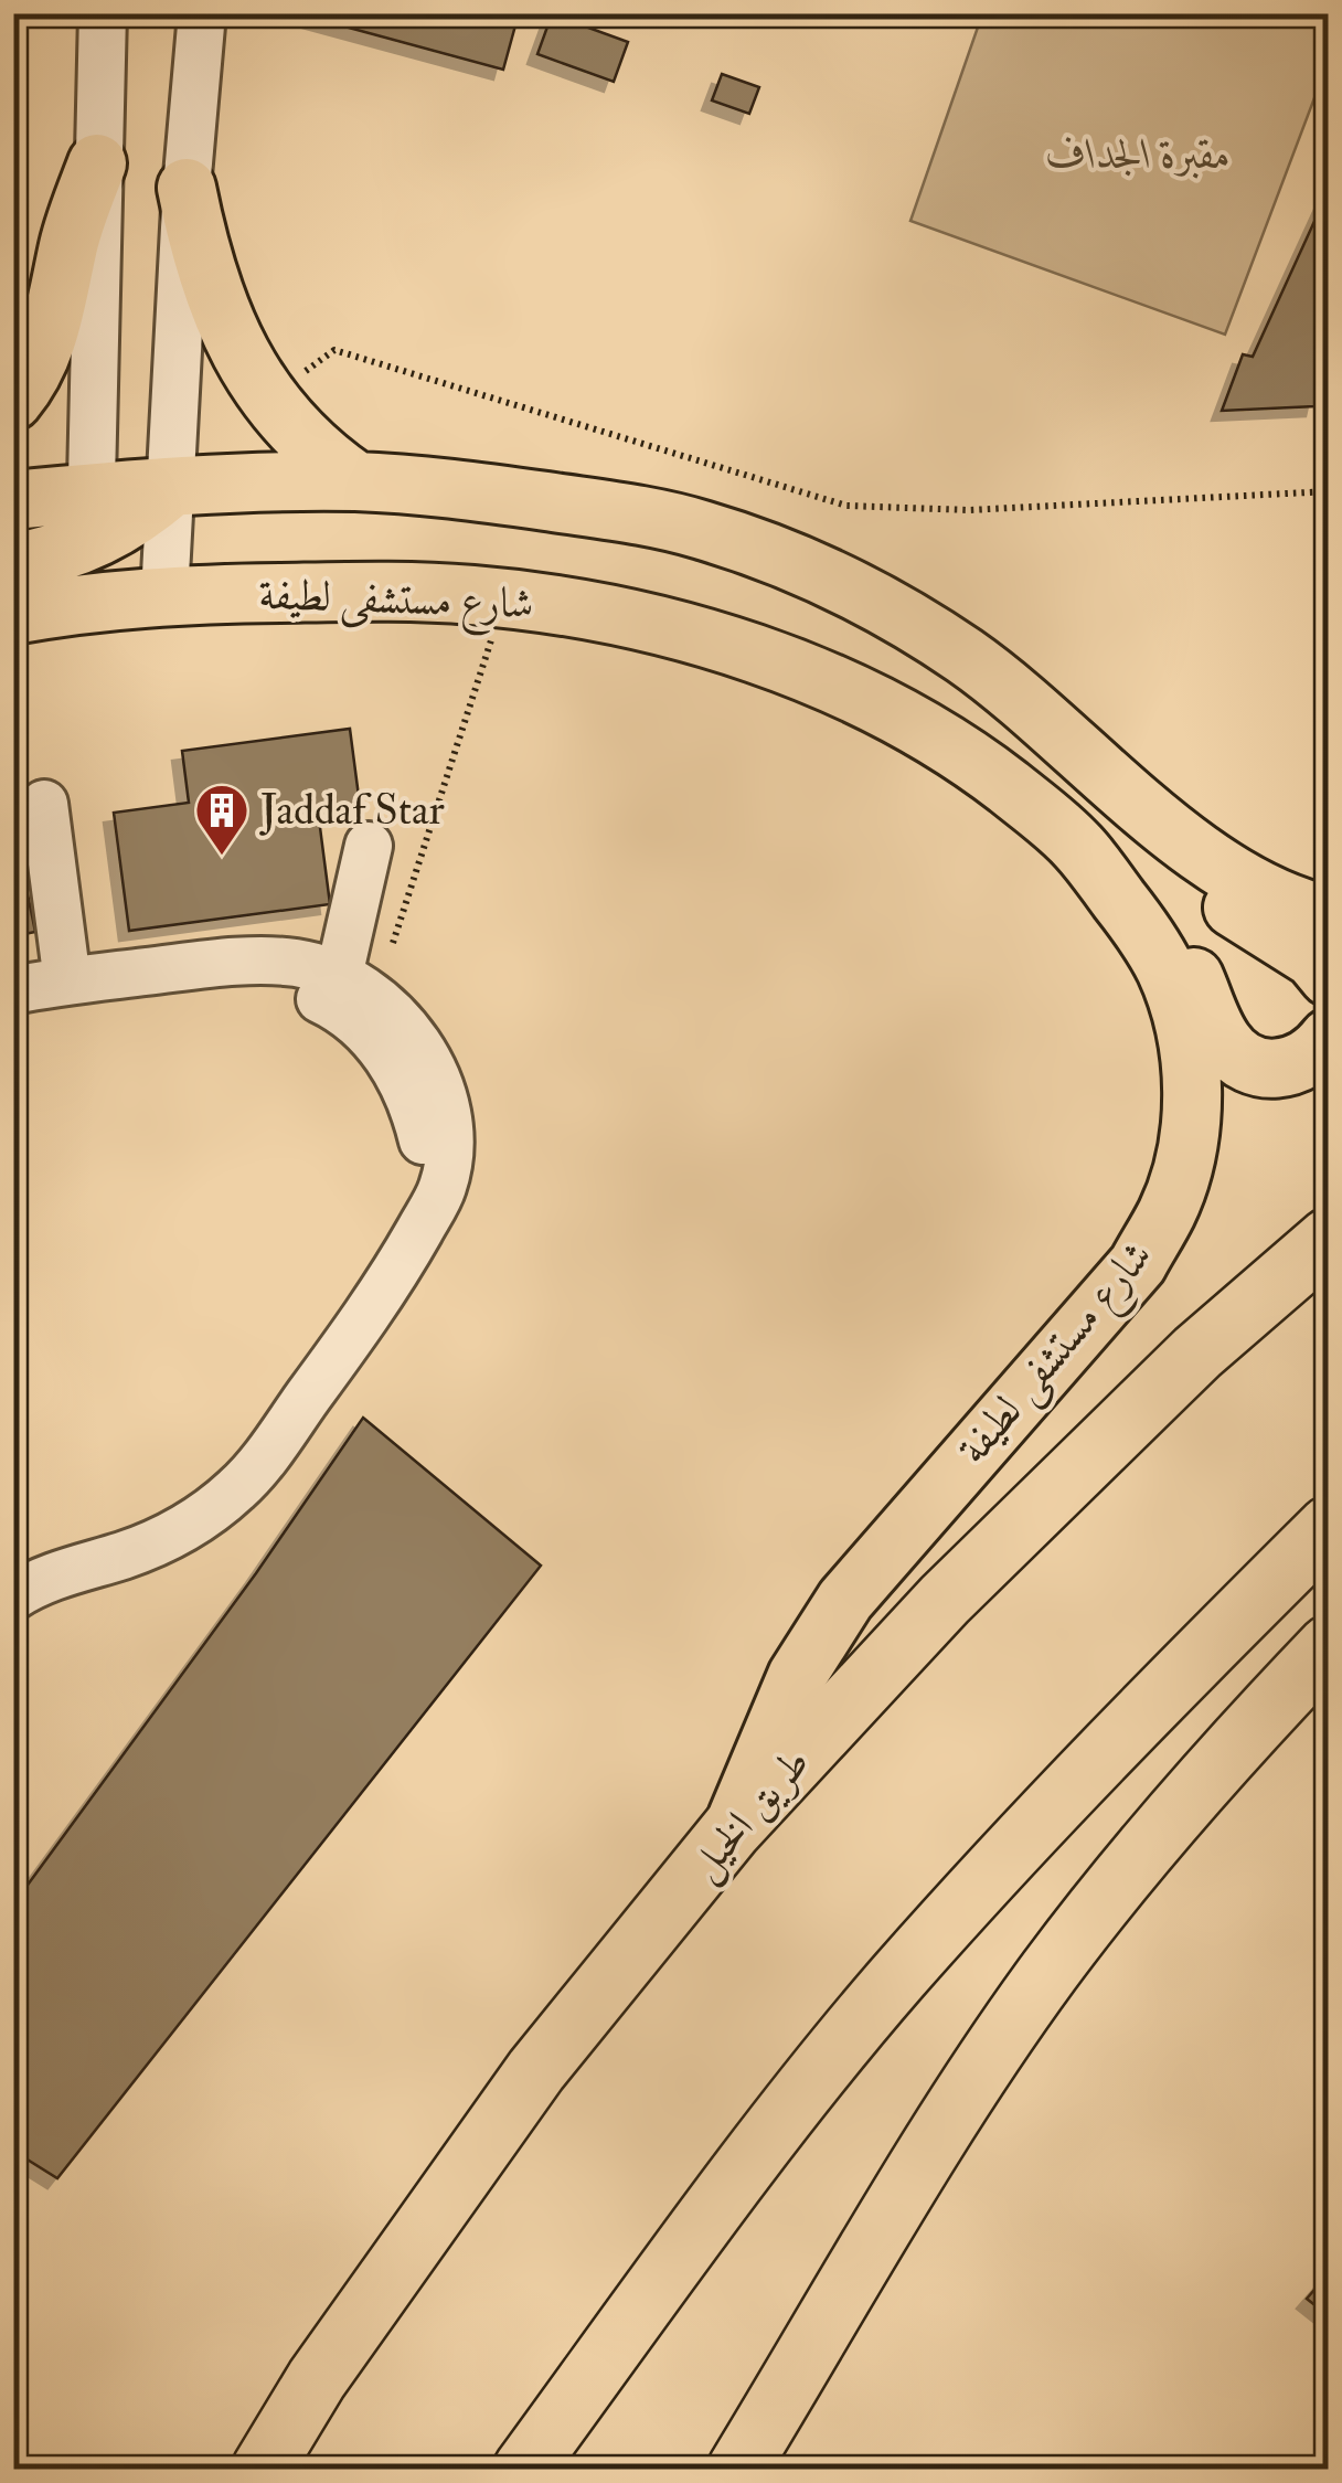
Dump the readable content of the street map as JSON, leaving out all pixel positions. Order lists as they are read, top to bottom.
{
  "streets": {
    "highway": ["طريق الخيل"],
    "main road": ["شارع مستشفى لطيفة"]
  },
  "crossings": [
    ["شارع مستشفى لطيفة", "طريق الخيل"]
  ],
  "parks": ["مقبرة الجداف"],
  "places": {
    "building": ["Jaddaf Star"]
  }
}
